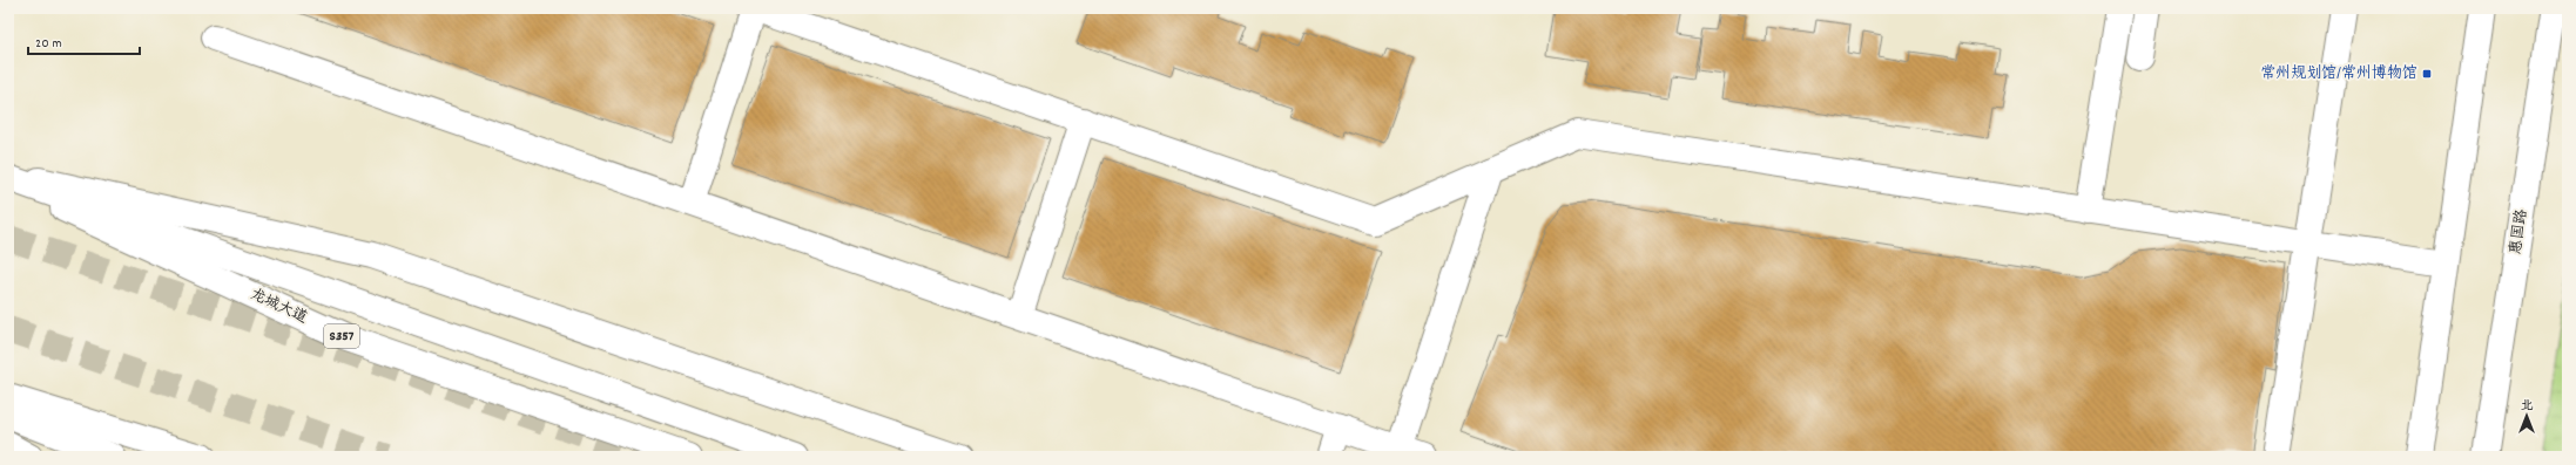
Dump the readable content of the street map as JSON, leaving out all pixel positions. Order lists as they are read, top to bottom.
{
  "streets": {
    "main road": ["惠国路", "龙城大道", "S357"]
  },
  "places": {
    "transit": ["常州规划馆/常州博物馆"]
  },
  "scale_bar": "20 m",
  "north": "top"
}
